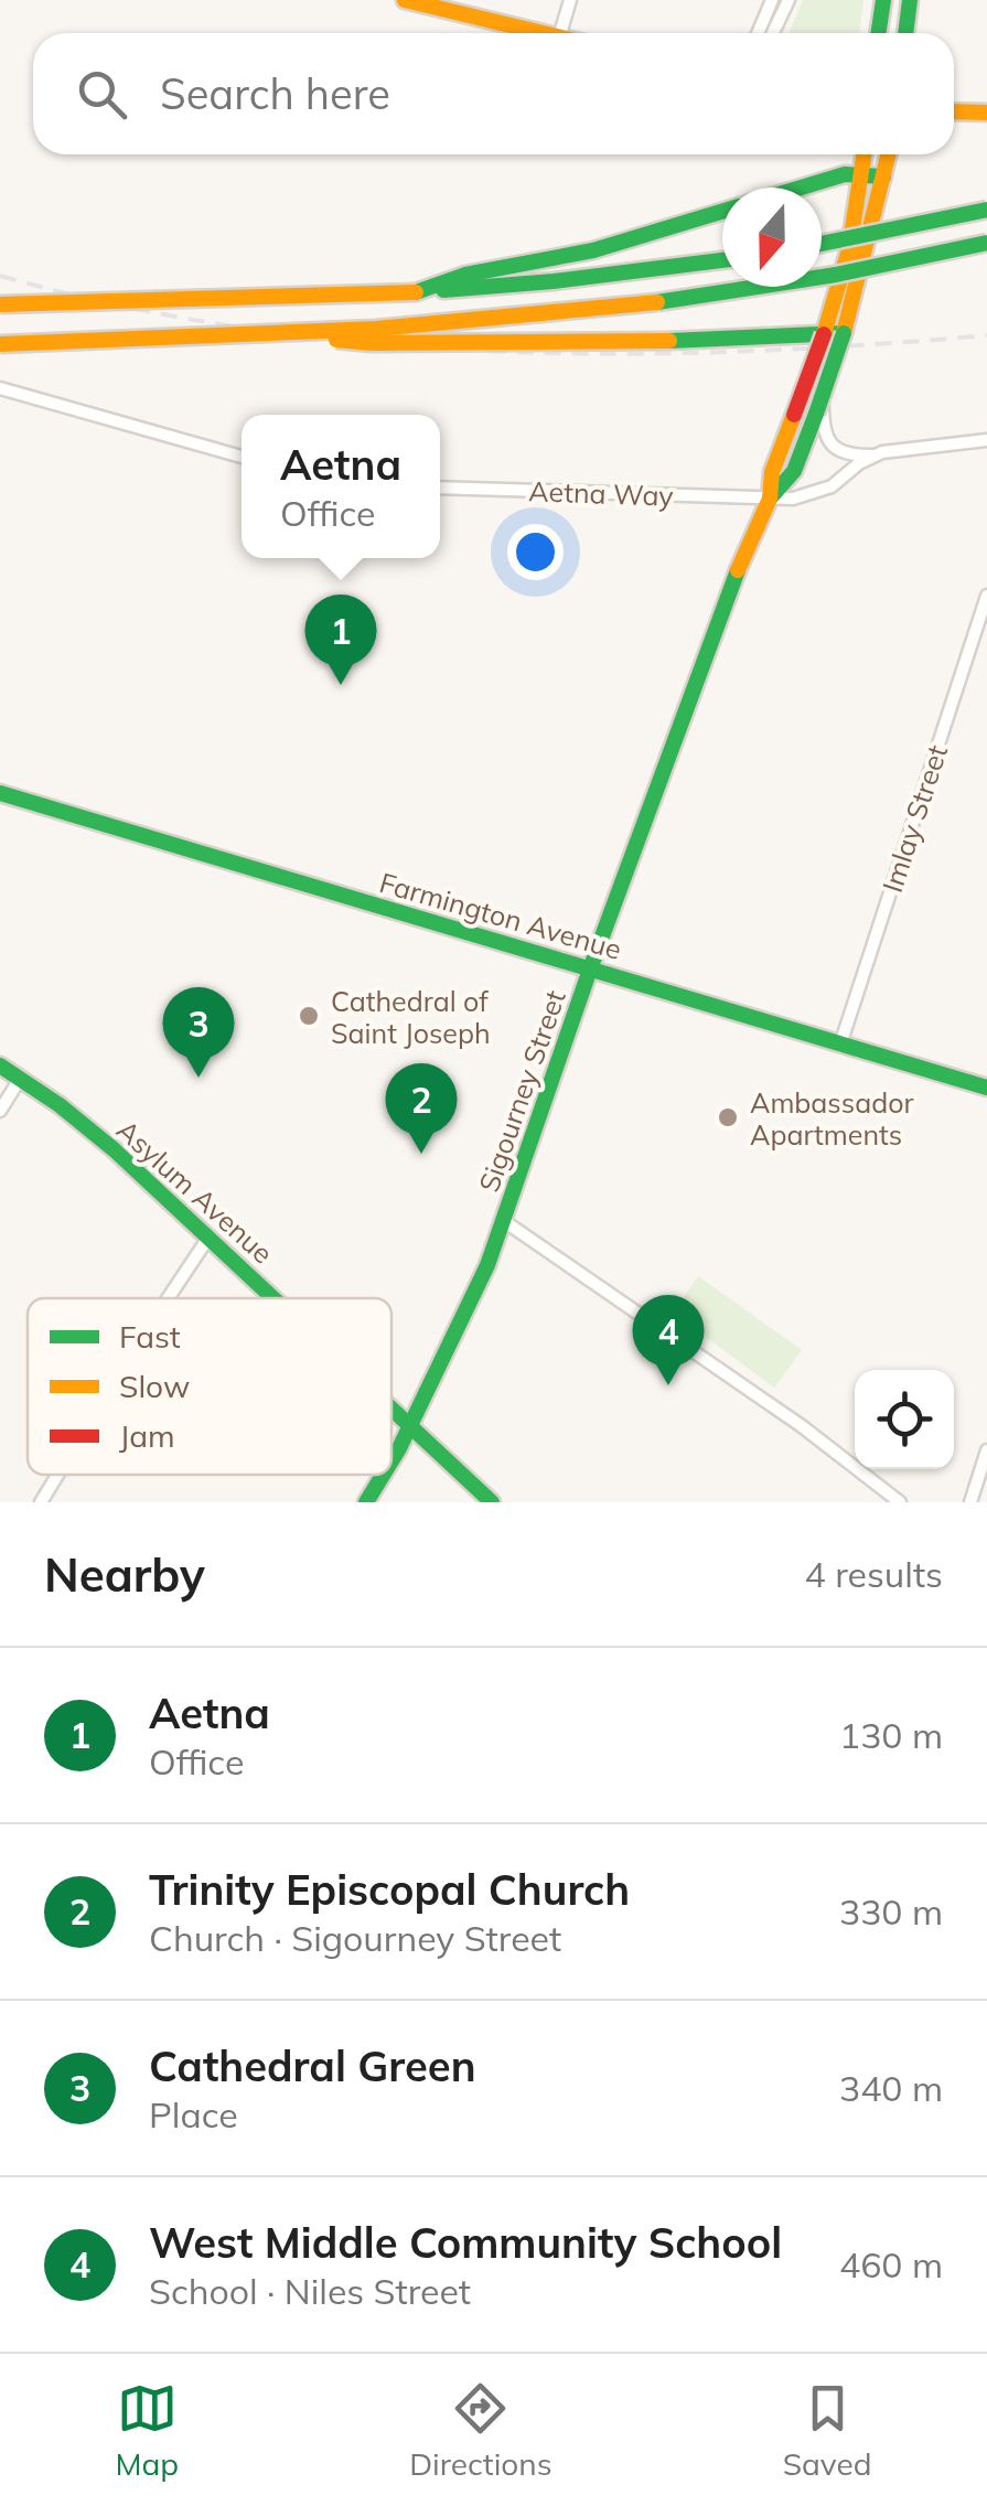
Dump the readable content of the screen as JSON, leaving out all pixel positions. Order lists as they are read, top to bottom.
{
  "streets": {
    "main road": ["Farmington Avenue", "Sigourney Street", "Asylum Avenue"],
    "street": ["Aetna Way", "Imlay Street"]
  },
  "crossings": [
    ["Aetna Way", "Sigourney Street"],
    ["Imlay Street", "Farmington Avenue"],
    ["Farmington Avenue", "Sigourney Street"],
    ["Sigourney Street", "Asylum Avenue"]
  ],
  "places": ["Cathedral of Saint Joseph", "Ambassador Apartments"],
  "legend": ["Fast", "Slow", "Jam"],
  "north": "bottom",
  "page": {
    "search": "Search here",
    "popup": ["Aetna", "Office"],
    "pins": [
      "1",
      "3",
      "2",
      "4"
    ],
    "heading": ["Nearby", "4 results"],
    "list": [
      {
        "mark": "1",
        "name": "Aetna",
        "note": "Office",
        "value": "130 m"
      },
      {
        "mark": "2",
        "name": "Trinity Episcopal Church",
        "note": "Church · Sigourney Street",
        "value": "330 m"
      },
      {
        "mark": "3",
        "name": "Cathedral Green",
        "note": "Place",
        "value": "340 m"
      },
      {
        "mark": "4",
        "name": "West Middle Community School",
        "note": "School · Niles Street",
        "value": "460 m"
      }
    ],
    "nav": ["Map", "Directions", "Saved"]
  }
}
